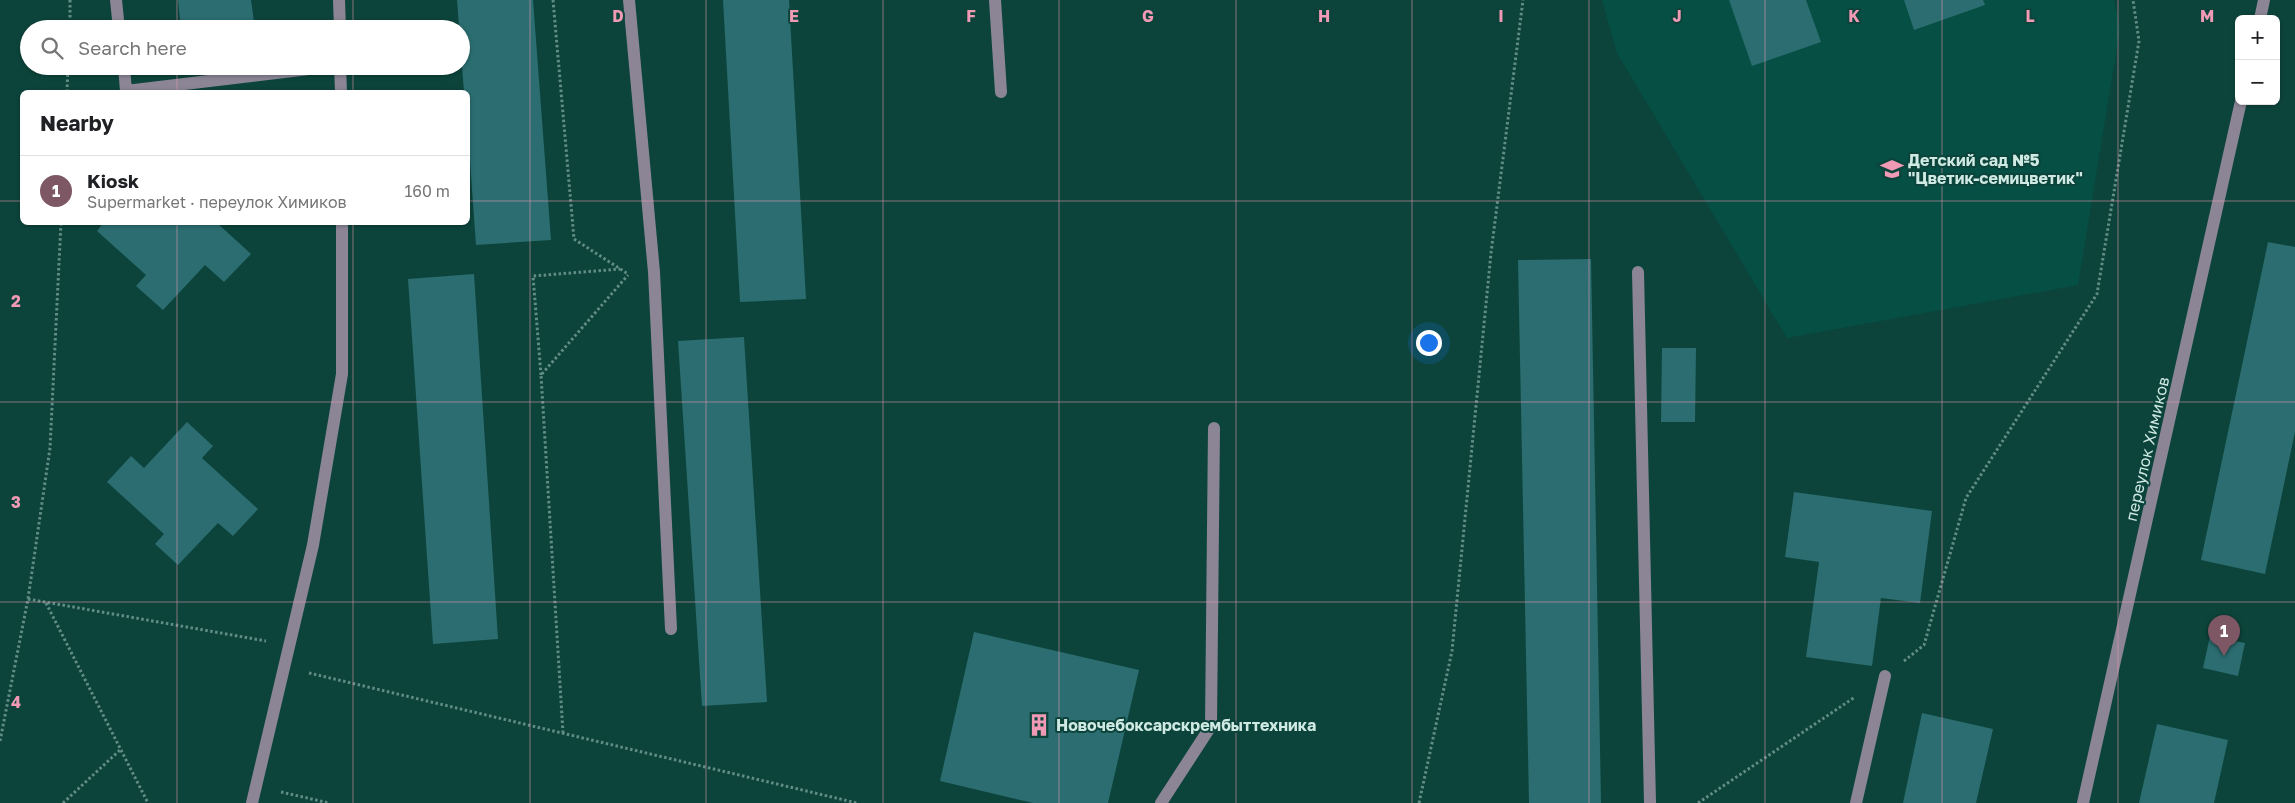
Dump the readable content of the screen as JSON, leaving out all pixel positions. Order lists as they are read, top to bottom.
{
  "streets": {
    "street": ["переулок Химиков"]
  },
  "places": {
    "school or university": ["Детский сад №5 \"Цветик-семицветик\""],
    "building": ["Новочебоксарскрембыттехника"]
  },
  "page": {
    "map_buttons": ["+", "−"],
    "search": "Search here",
    "heading": "Nearby",
    "list": [
      {
        "mark": "1",
        "name": "Kiosk",
        "note": "Supermarket · переулок Химиков",
        "value": "160 m"
      }
    ],
    "pins": "1"
  },
  "grid": {
    "columns": [
      "D",
      "E",
      "F",
      "G",
      "H",
      "I",
      "J",
      "K",
      "L",
      "M"
    ],
    "rows": ["2", "3", "4"]
  }
}
